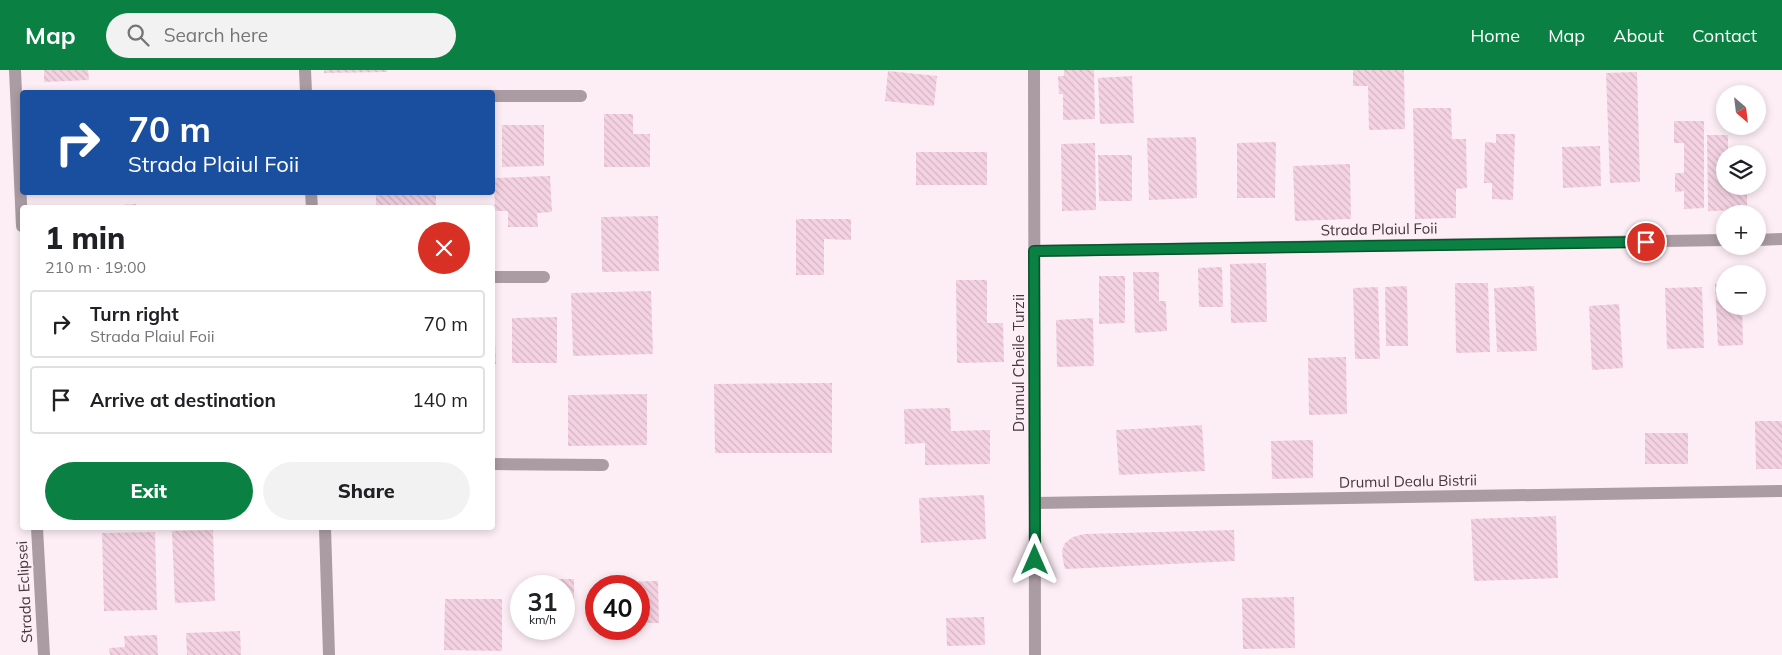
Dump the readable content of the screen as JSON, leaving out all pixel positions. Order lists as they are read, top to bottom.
{
  "streets": {
    "street": [
      "Strada Plaiul Foii",
      "Drumul Cheile Turzii",
      "Drumul Dealu Bistrii",
      "Strada Eclipsei"
    ]
  },
  "crossings": [
    ["Strada Plaiul Foii", "Drumul Cheile Turzii"],
    ["Drumul Cheile Turzii", "Drumul Dealu Bistrii"]
  ],
  "north": "bottom right",
  "page": {
    "header": "Map",
    "search": "Search here",
    "nav": [
      "Home",
      "Map",
      "About",
      "Contact"
    ],
    "map_buttons": ["+", "−"],
    "turn": ["70 m", "Strada Plaiul Foii"],
    "heading": ["1 min", "210 m · 19:00"],
    "list": [
      {
        "name": "Turn right",
        "note": "Strada Plaiul Foii",
        "value": "70 m"
      },
      {
        "name": "Arrive at destination",
        "value": "140 m"
      }
    ],
    "buttons": ["Exit", "Share"],
    "speed": "31 km/h",
    "limit": "40"
  }
}
